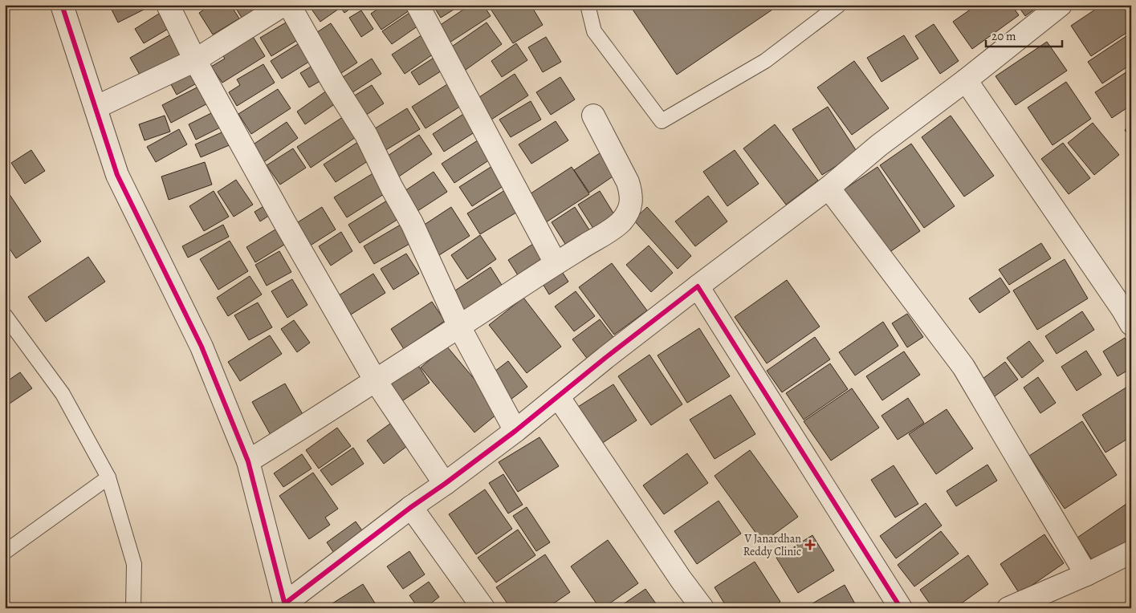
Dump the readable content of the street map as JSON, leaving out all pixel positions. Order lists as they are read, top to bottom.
{
  "places": {
    "health": ["V Janardhan Reddy Clinic"]
  },
  "scale_bar": "20 m"
}
